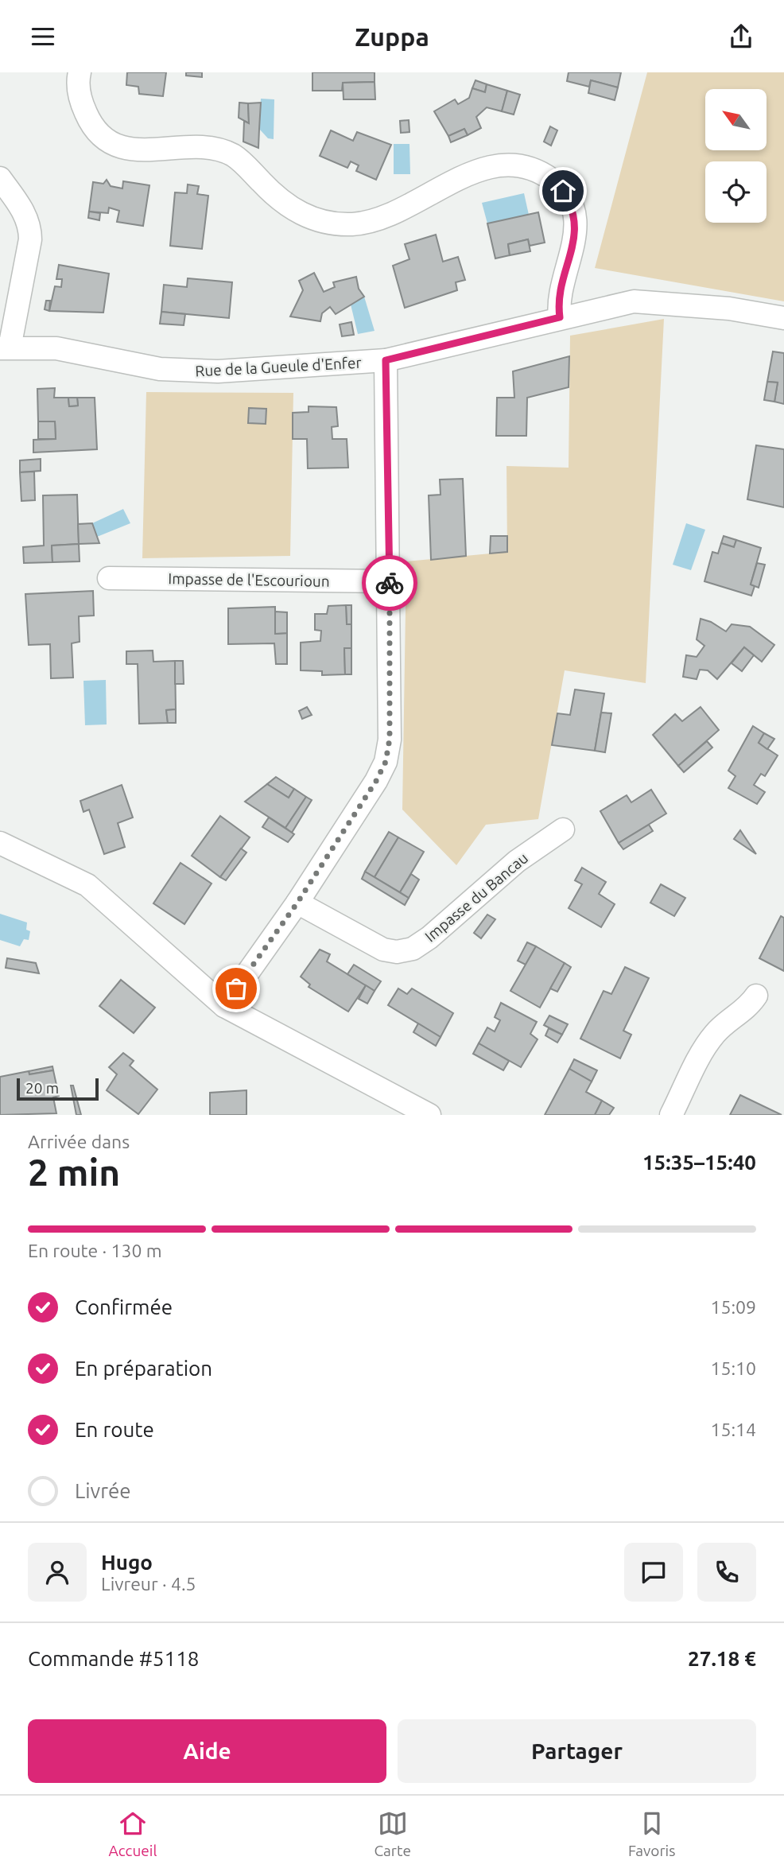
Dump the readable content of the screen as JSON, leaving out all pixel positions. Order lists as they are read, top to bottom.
{
  "streets": {
    "street": ["Rue de la Gueule d'Enfer", "Impasse de l'Escourioun", "Impasse du Bancau"]
  },
  "scale_bar": "20 m",
  "north": "top left",
  "page": {
    "header": "Zuppa",
    "scale": "20 m",
    "heading": ["2 min", "Arrivée dans", "15:35–15:40"],
    "panel": [
      "Hugo",
      "Livreur · 4.5",
      "Commande #5118",
      "27.18 €"
    ],
    "bar": "En route · 130 m",
    "list": [
      ["Confirmée", "15:09"],
      ["En préparation", "15:10"],
      ["En route", "15:14"],
      "Livrée"
    ],
    "buttons": ["Aide", "Partager"],
    "tabs": ["Accueil", "Carte", "Favoris"]
  }
}
